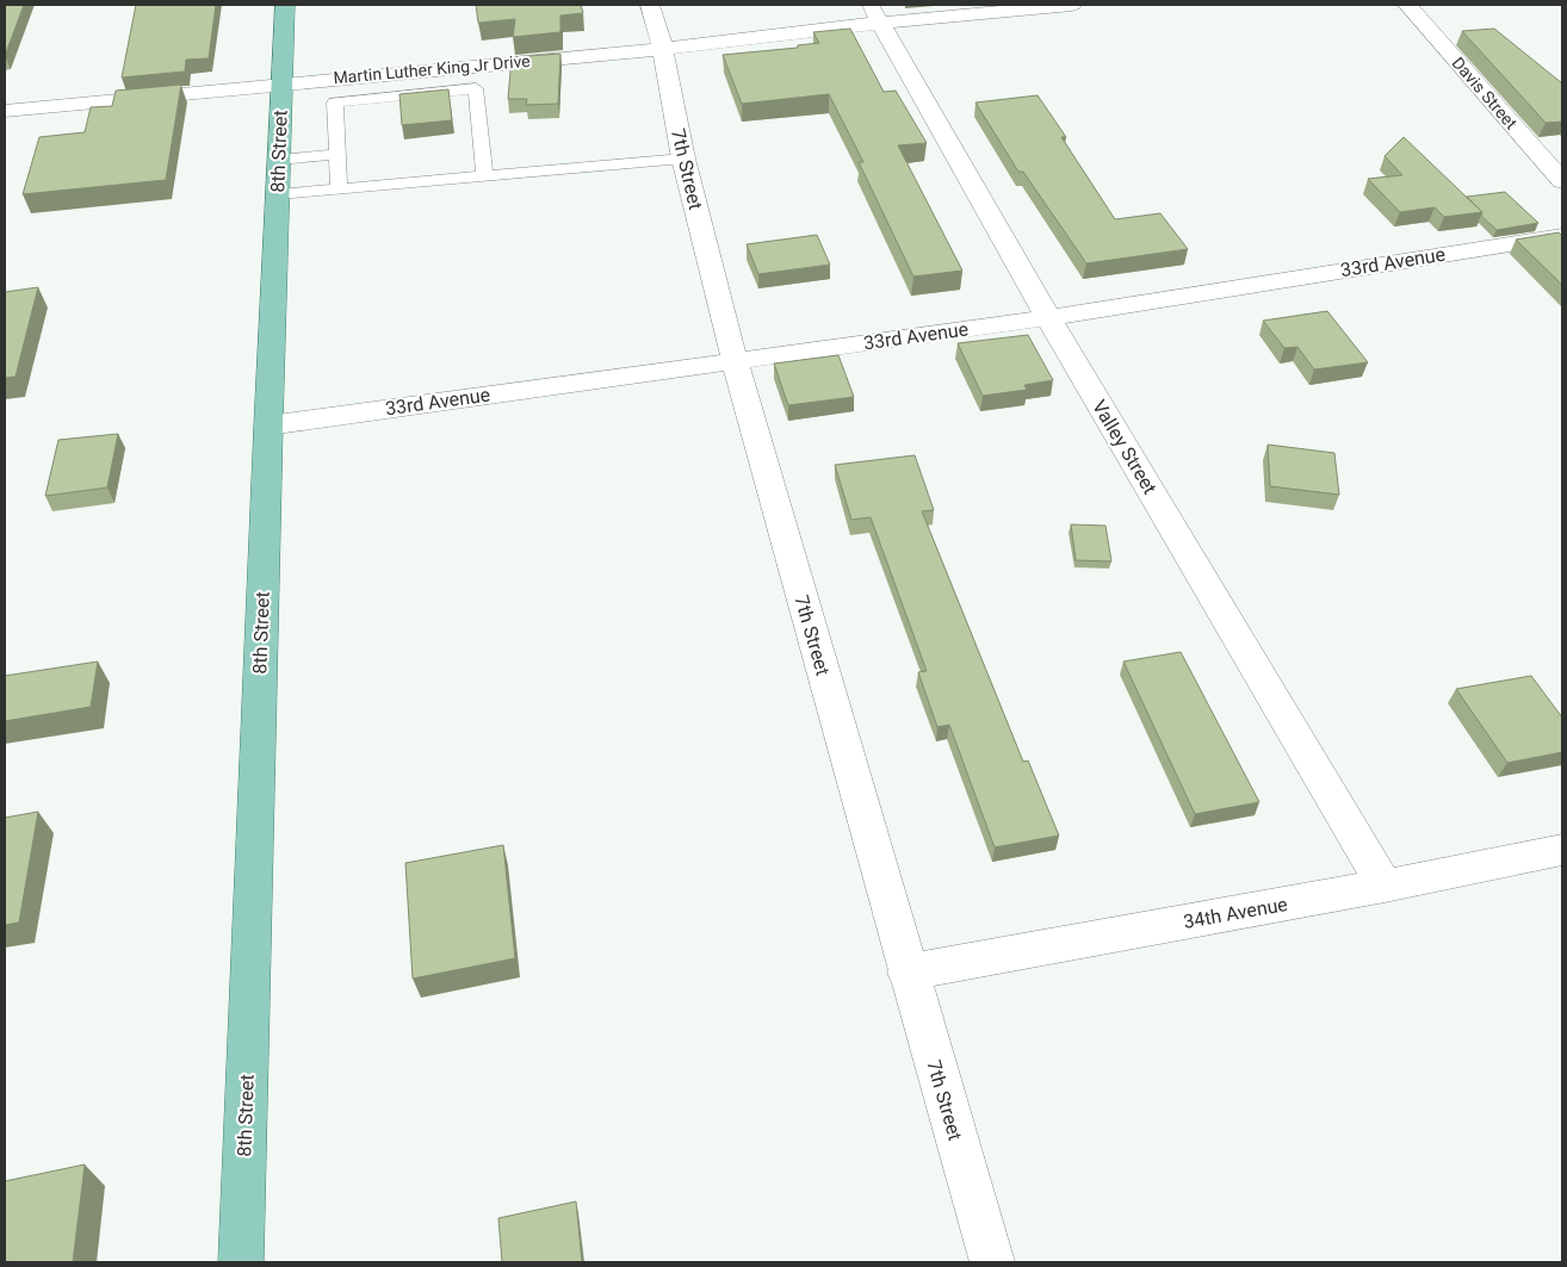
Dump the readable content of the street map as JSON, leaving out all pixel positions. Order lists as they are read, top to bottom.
{
  "streets": {
    "main road": ["8th Street"],
    "street": [
      "Martin Luther King Jr Drive",
      "Davis Street",
      "7th Street",
      "33rd Avenue",
      "Valley Street",
      "34th Avenue"
    ]
  },
  "crossings": [
    ["Martin Luther King Jr Drive", "8th Street"],
    ["Martin Luther King Jr Drive", "7th Street"],
    ["Martin Luther King Jr Drive", "Valley Street"],
    ["8th Street", "33rd Avenue"],
    ["7th Street", "33rd Avenue"],
    ["7th Street", "34th Avenue"],
    ["33rd Avenue", "Valley Street"],
    ["Valley Street", "34th Avenue"]
  ]
}
